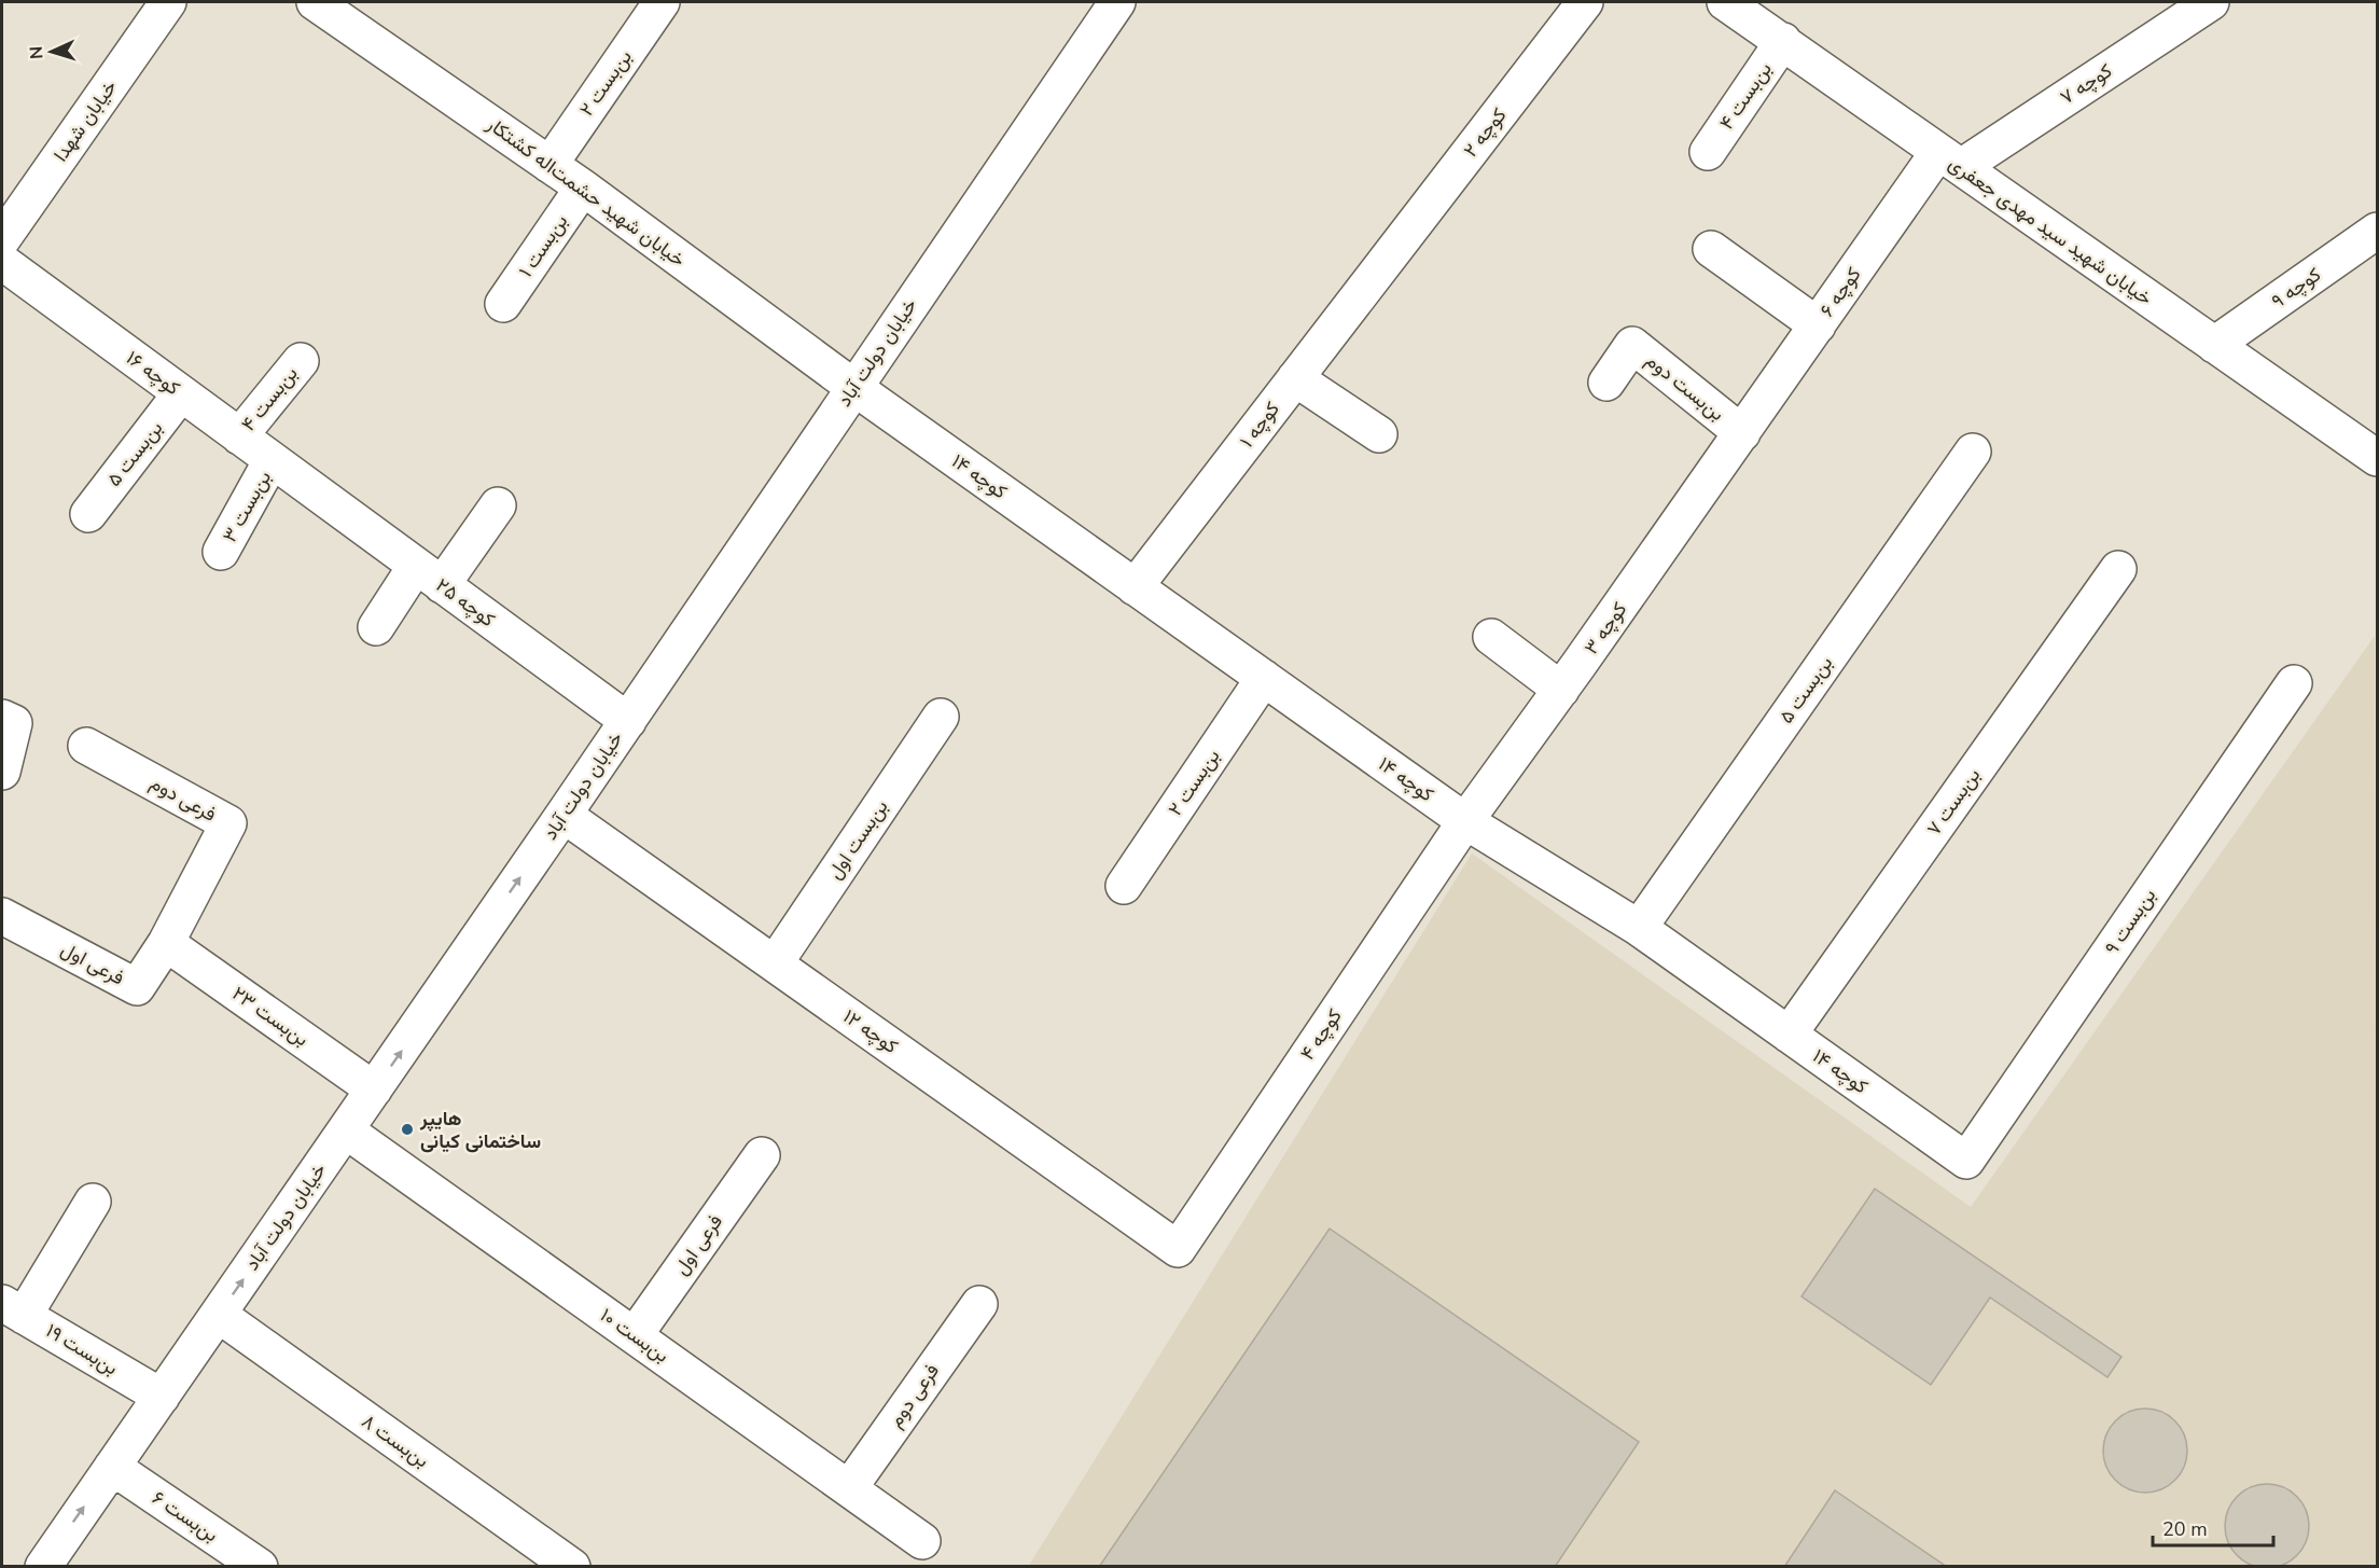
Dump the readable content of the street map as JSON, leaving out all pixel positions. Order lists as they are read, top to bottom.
{
  "streets": {
    "street": [
      "بن‌بست ۲",
      "کوچه ۷",
      "بن‌بست ۴",
      "خیابان شهدا",
      "کوچه ۲",
      "خیابان شهید حشمت‌اله کشتکار",
      "خیابان شهید سید مهدی جعفری",
      "بن‌بست ۱",
      "کوچه ۹",
      "کوچه ۶",
      "خیابان دولت آباد",
      "کوچه ۱۶",
      "بن‌بست دوم",
      "کوچه ۱",
      "بن‌بست ۵",
      "کوچه ۱۴",
      "بن‌بست ۳",
      "کوچه ۲۵",
      "کوچه ۳",
      "فرعی دوم",
      "بن‌بست ۷",
      "بن‌بست اول",
      "بن‌بست ۹",
      "فرعی اول",
      "بن‌بست ۲۳",
      "کوچه ۱۲",
      "کوچه ۴",
      "بن‌بست ۱۰",
      "بن‌بست ۱۹",
      "بن‌بست ۸",
      "بن‌بست ۶"
    ]
  },
  "crossings": [
    ["بن‌بست ۲", "خیابان شهید حشمت‌اله کشتکار"],
    ["بن‌بست ۲", "کوچه ۱۴"],
    ["کوچه ۷", "خیابان شهید سید مهدی جعفری"],
    ["کوچه ۷", "کوچه ۶"],
    ["بن‌بست ۴", "خیابان شهید سید مهدی جعفری"],
    ["بن‌بست ۴", "کوچه ۱۶"],
    ["خیابان شهدا", "کوچه ۱۶"],
    ["کوچه ۲", "کوچه ۱"],
    ["خیابان شهید حشمت‌اله کشتکار", "بن‌بست ۱"],
    ["خیابان شهید حشمت‌اله کشتکار", "خیابان دولت آباد"],
    ["خیابان شهید حشمت‌اله کشتکار", "کوچه ۱۴"],
    ["خیابان شهید سید مهدی جعفری", "کوچه ۹"],
    ["خیابان شهید سید مهدی جعفری", "کوچه ۶"],
    ["کوچه ۶", "بن‌بست دوم"],
    ["کوچه ۶", "کوچه ۳"],
    ["خیابان دولت آباد", "کوچه ۱۴"],
    ["خیابان دولت آباد", "کوچه ۲۵"],
    ["خیابان دولت آباد", "بن‌بست ۲۳"],
    ["خیابان دولت آباد", "کوچه ۱۲"],
    ["خیابان دولت آباد", "بن‌بست ۱۰"],
    ["خیابان دولت آباد", "بن‌بست ۱۹"],
    ["خیابان دولت آباد", "بن‌بست ۸"],
    ["خیابان دولت آباد", "بن‌بست ۶"],
    ["کوچه ۱۶", "بن‌بست ۵"],
    ["کوچه ۱۶", "بن‌بست ۳"],
    ["کوچه ۱۶", "کوچه ۲۵"],
    ["بن‌بست دوم", "کوچه ۳"],
    ["کوچه ۱", "کوچه ۱۴"],
    ["بن‌بست ۵", "کوچه ۱۴"],
    ["کوچه ۱۴", "کوچه ۳"],
    ["کوچه ۱۴", "بن‌بست ۷"],
    ["کوچه ۱۴", "بن‌بست ۹"],
    ["کوچه ۱۴", "کوچه ۴"],
    ["کوچه ۳", "کوچه ۴"],
    ["فرعی دوم", "فرعی اول"],
    ["فرعی دوم", "بن‌بست ۲۳"],
    ["فرعی دوم", "بن‌بست ۱۰"],
    ["بن‌بست اول", "کوچه ۱۲"],
    ["فرعی اول", "بن‌بست ۲۳"],
    ["فرعی اول", "بن‌بست ۱۰"],
    ["کوچه ۱۲", "کوچه ۴"]
  ],
  "one_way": ["خیابان دولت آباد"],
  "places": ["هایپر ساختمانی کیانی"],
  "scale_bar": "20 m",
  "north": "left"
}
